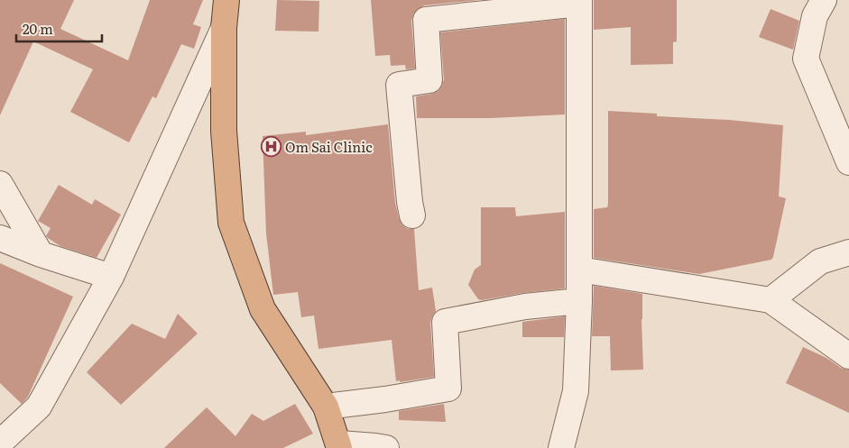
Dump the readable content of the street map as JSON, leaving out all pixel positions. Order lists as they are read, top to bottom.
{
  "places": {
    "hospital": ["Om Sai Clinic"]
  },
  "scale_bar": "20 m"
}
